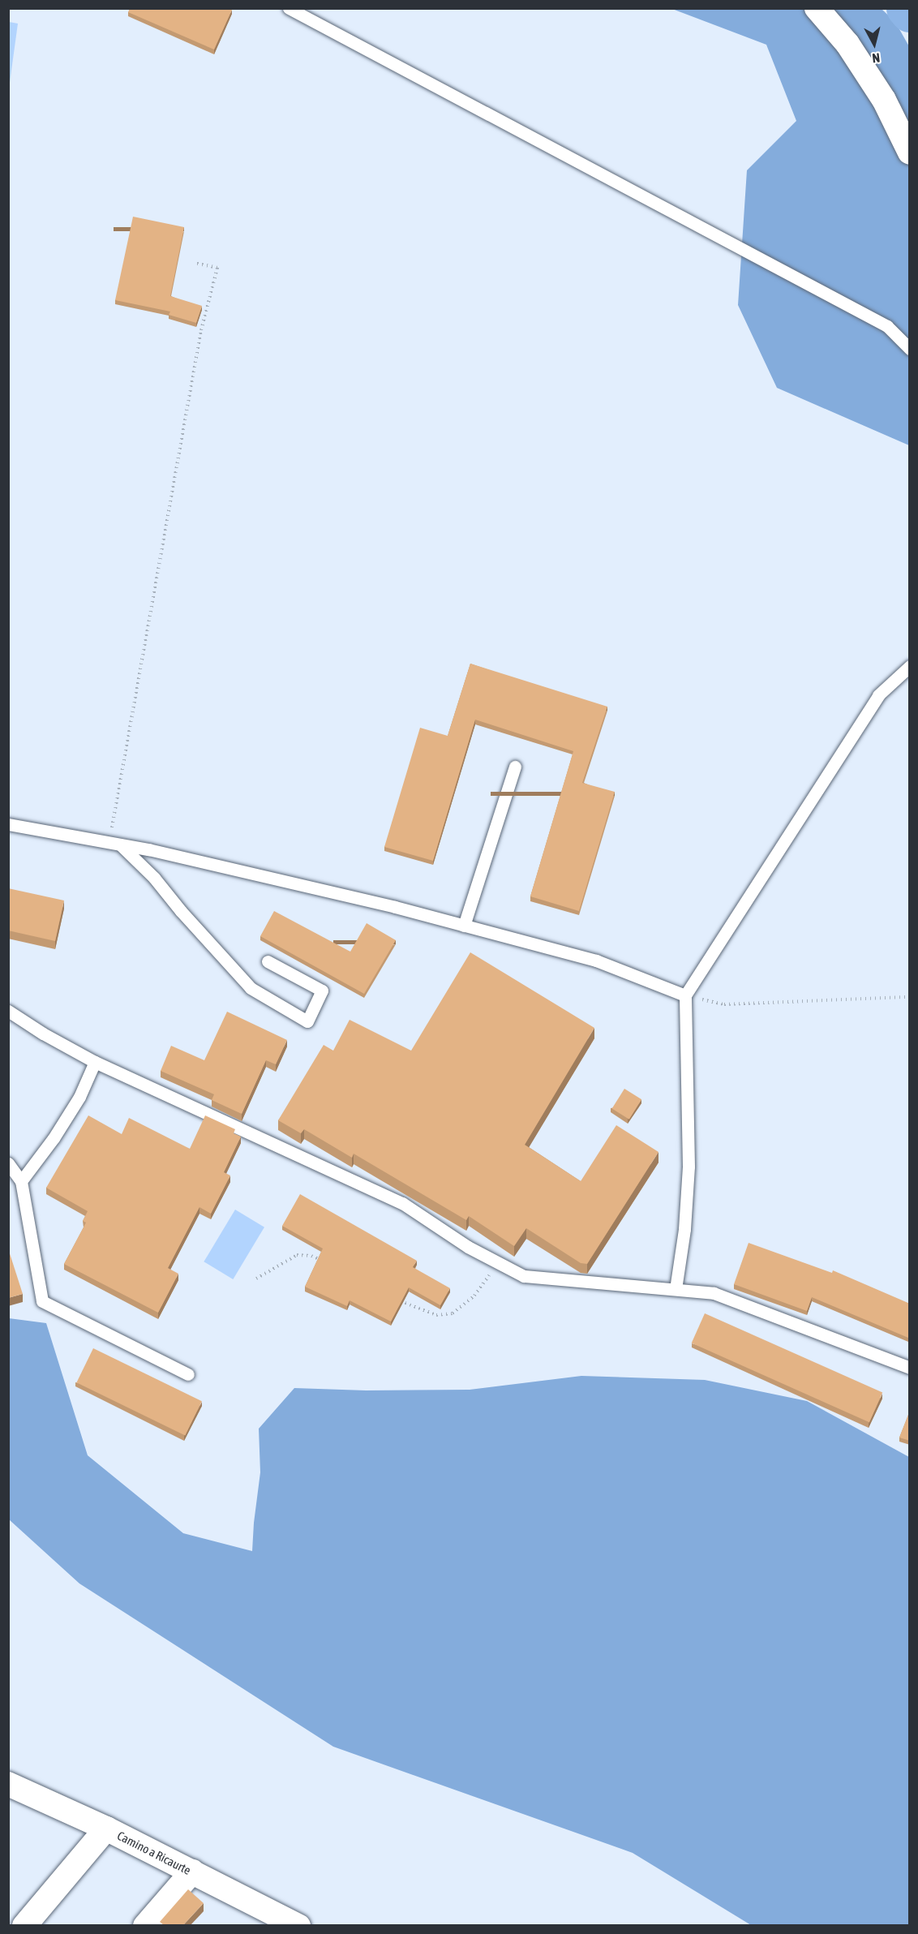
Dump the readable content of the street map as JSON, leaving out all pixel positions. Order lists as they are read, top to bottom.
{
  "streets": {
    "street": ["Camino a Ricaurte"]
  },
  "north": "bottom"
}
